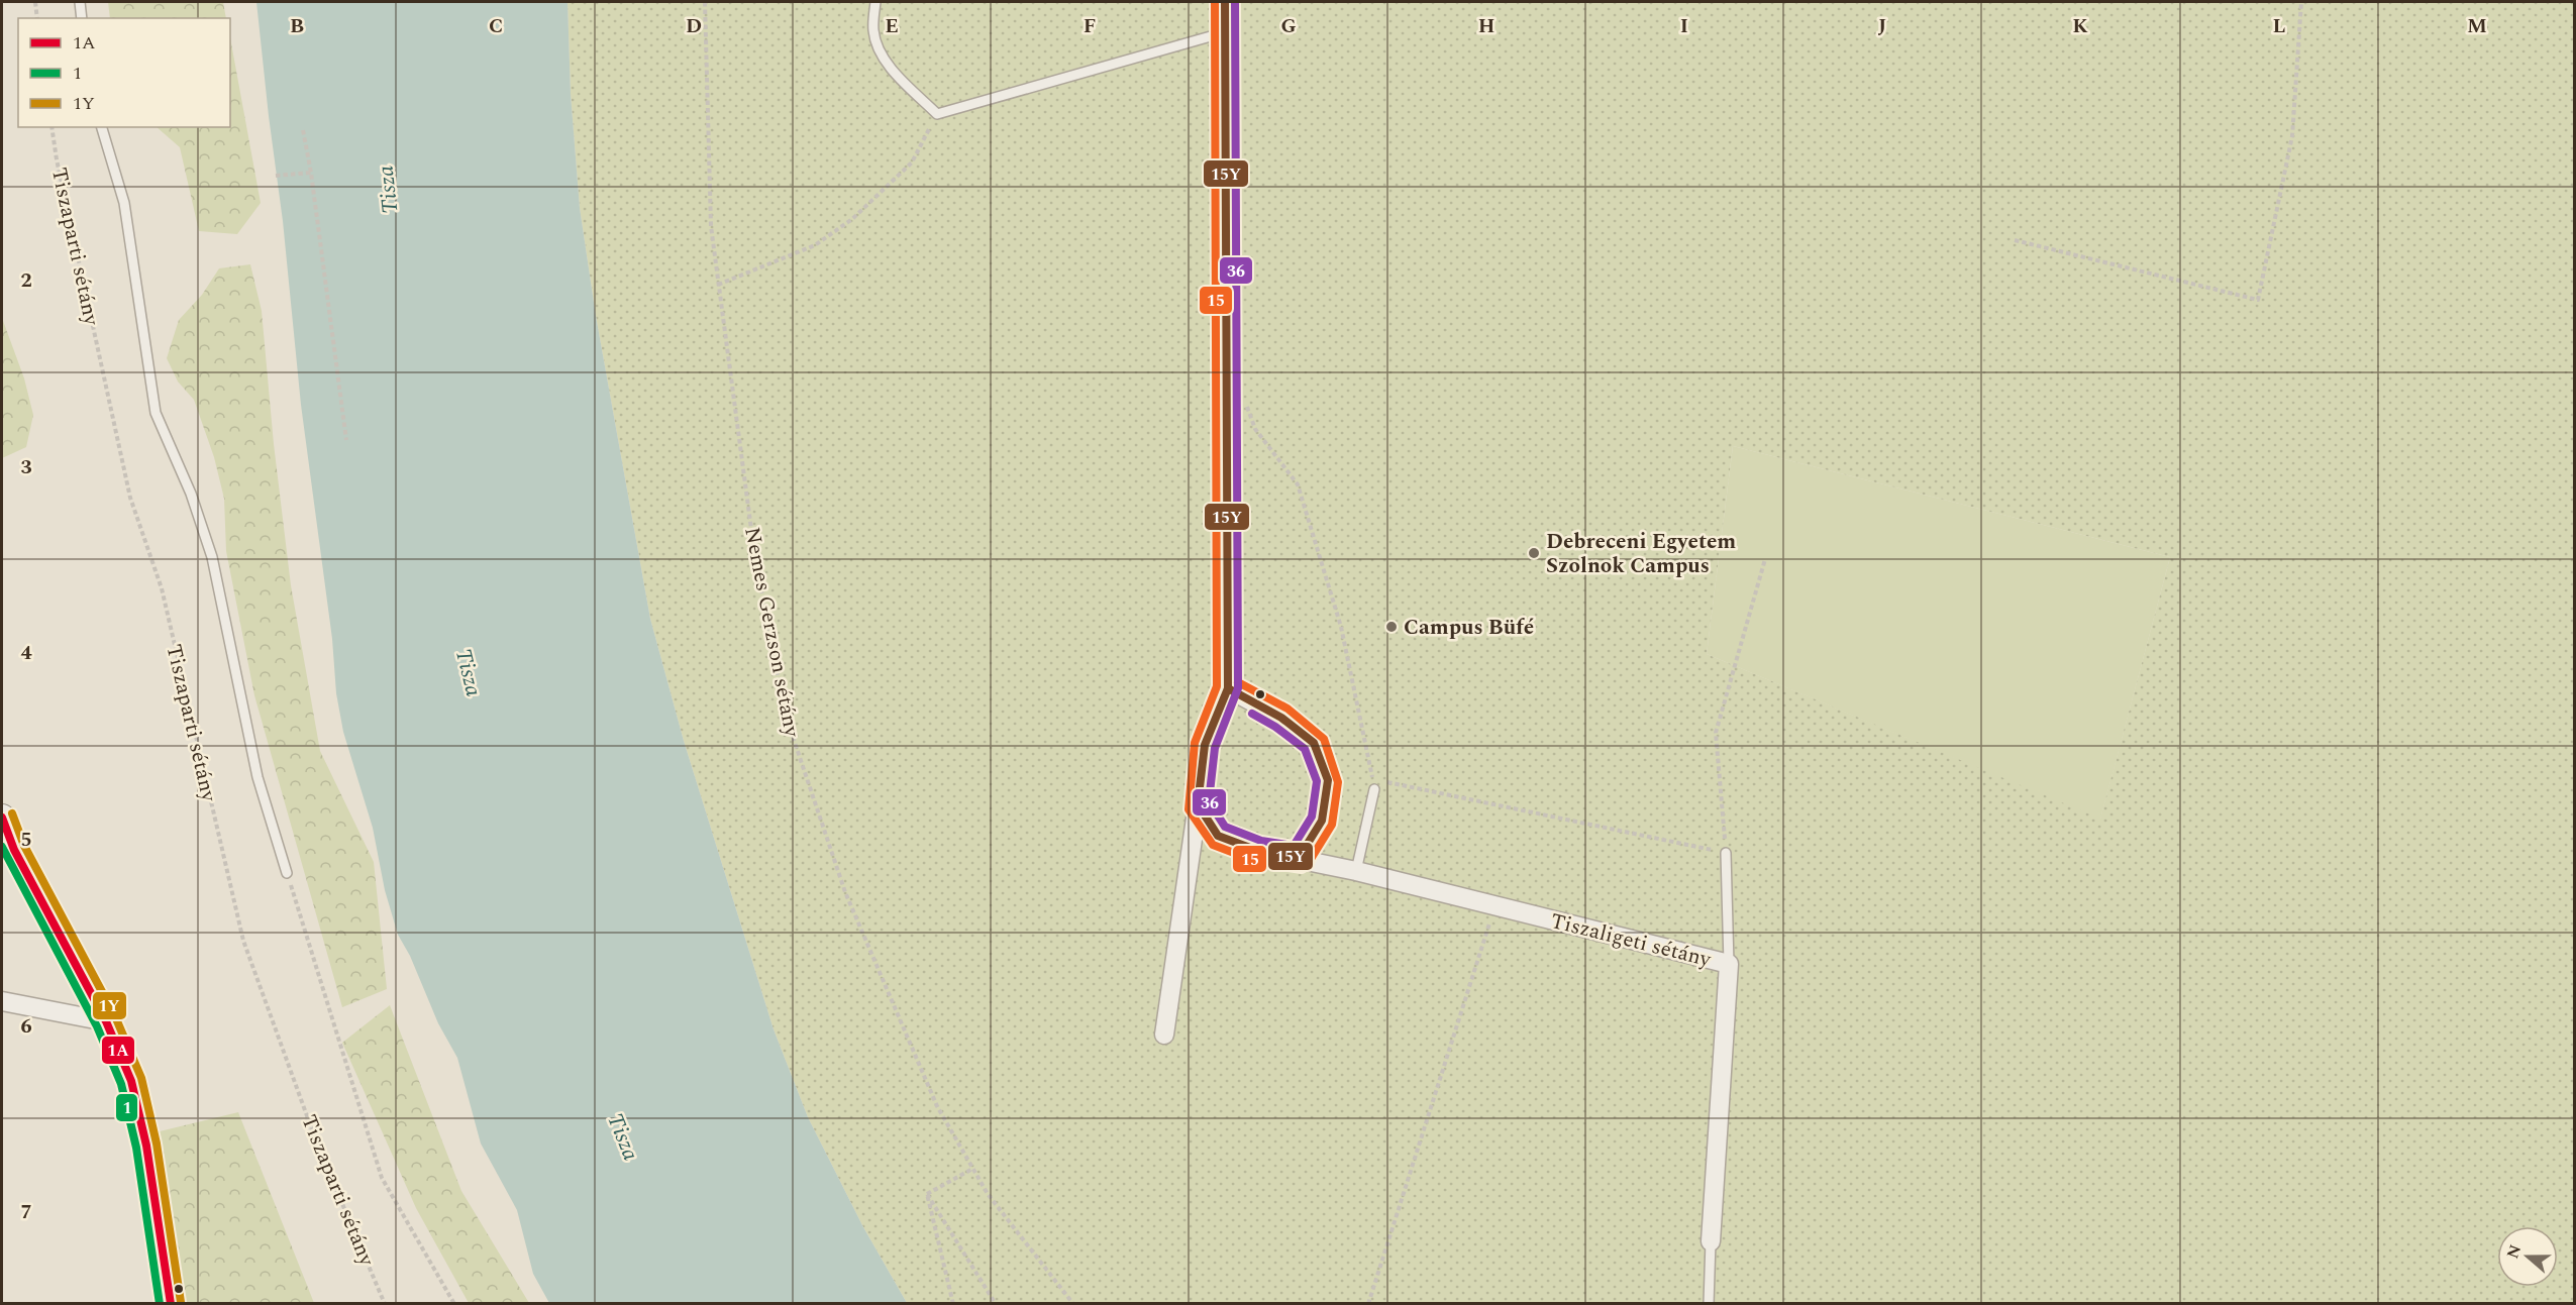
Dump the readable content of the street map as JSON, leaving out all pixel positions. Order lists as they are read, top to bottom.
{
  "streets": {
    "street": ["Tiszaligeti sétány"],
    "path": ["Tiszaparti sétány", "Nemes Gerzson sétány"]
  },
  "water": ["Tisza"],
  "places": ["Debreceni Egyetem Szolnok Campus", "Campus Büfé"],
  "lines": [
    "transit line 15Y",
    "transit line 15",
    "transit line 36",
    "transit line 1Y",
    "transit line 1A",
    "transit line 1"
  ],
  "legend": ["1A", "1", "1Y"],
  "north": "left",
  "grid": {
    "columns": [
      "B",
      "C",
      "D",
      "E",
      "F",
      "G",
      "H",
      "I",
      "J",
      "K",
      "L",
      "M"
    ],
    "rows": [
      "2",
      "3",
      "4",
      "5",
      "6",
      "7"
    ]
  }
}
